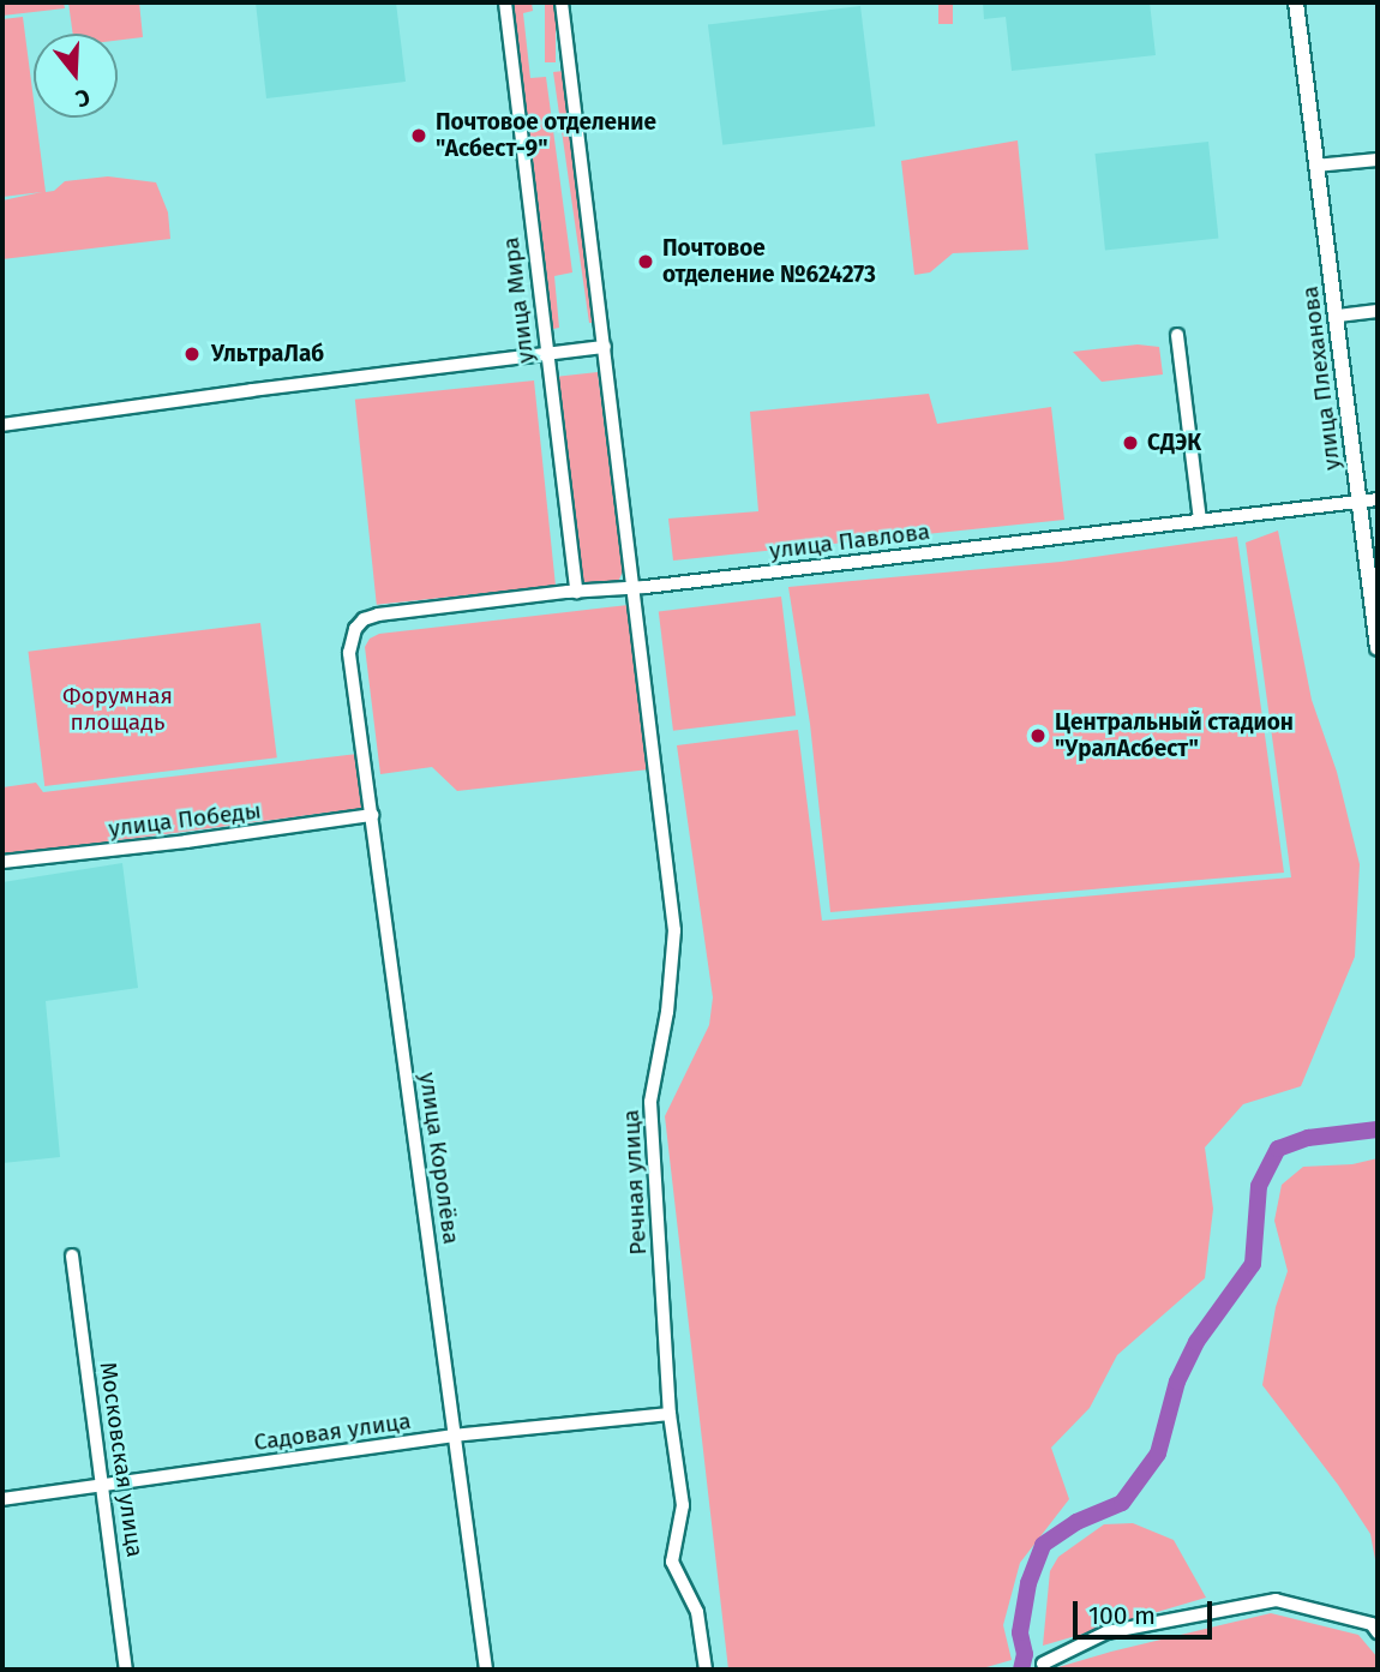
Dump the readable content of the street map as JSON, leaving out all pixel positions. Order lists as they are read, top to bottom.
{
  "streets": {
    "main road": ["улица Плеханова"],
    "street": [
      "улица Мира",
      "улица Павлова",
      "улица Победы",
      "улица Королёва",
      "Речная улица",
      "Садовая улица",
      "Московская улица"
    ]
  },
  "crossings": [
    ["улица Мира", "улица Павлова"],
    ["улица Плеханова", "улица Павлова"],
    ["улица Павлова", "улица Королёва"],
    ["улица Павлова", "Речная улица"],
    ["улица Победы", "улица Королёва"],
    ["улица Королёва", "Садовая улица"],
    ["Речная улица", "Садовая улица"],
    ["Садовая улица", "Московская улица"]
  ],
  "parks": ["Форумная площадь"],
  "places": [
    "Почтовое отделение \"Асбест-9\"",
    "Почтовое отделение №624273",
    "УльтраЛаб",
    "СДЭК",
    "Центральный стадион \"УралАсбест\""
  ],
  "scale_bar": "100 m",
  "north": "bottom"
}
